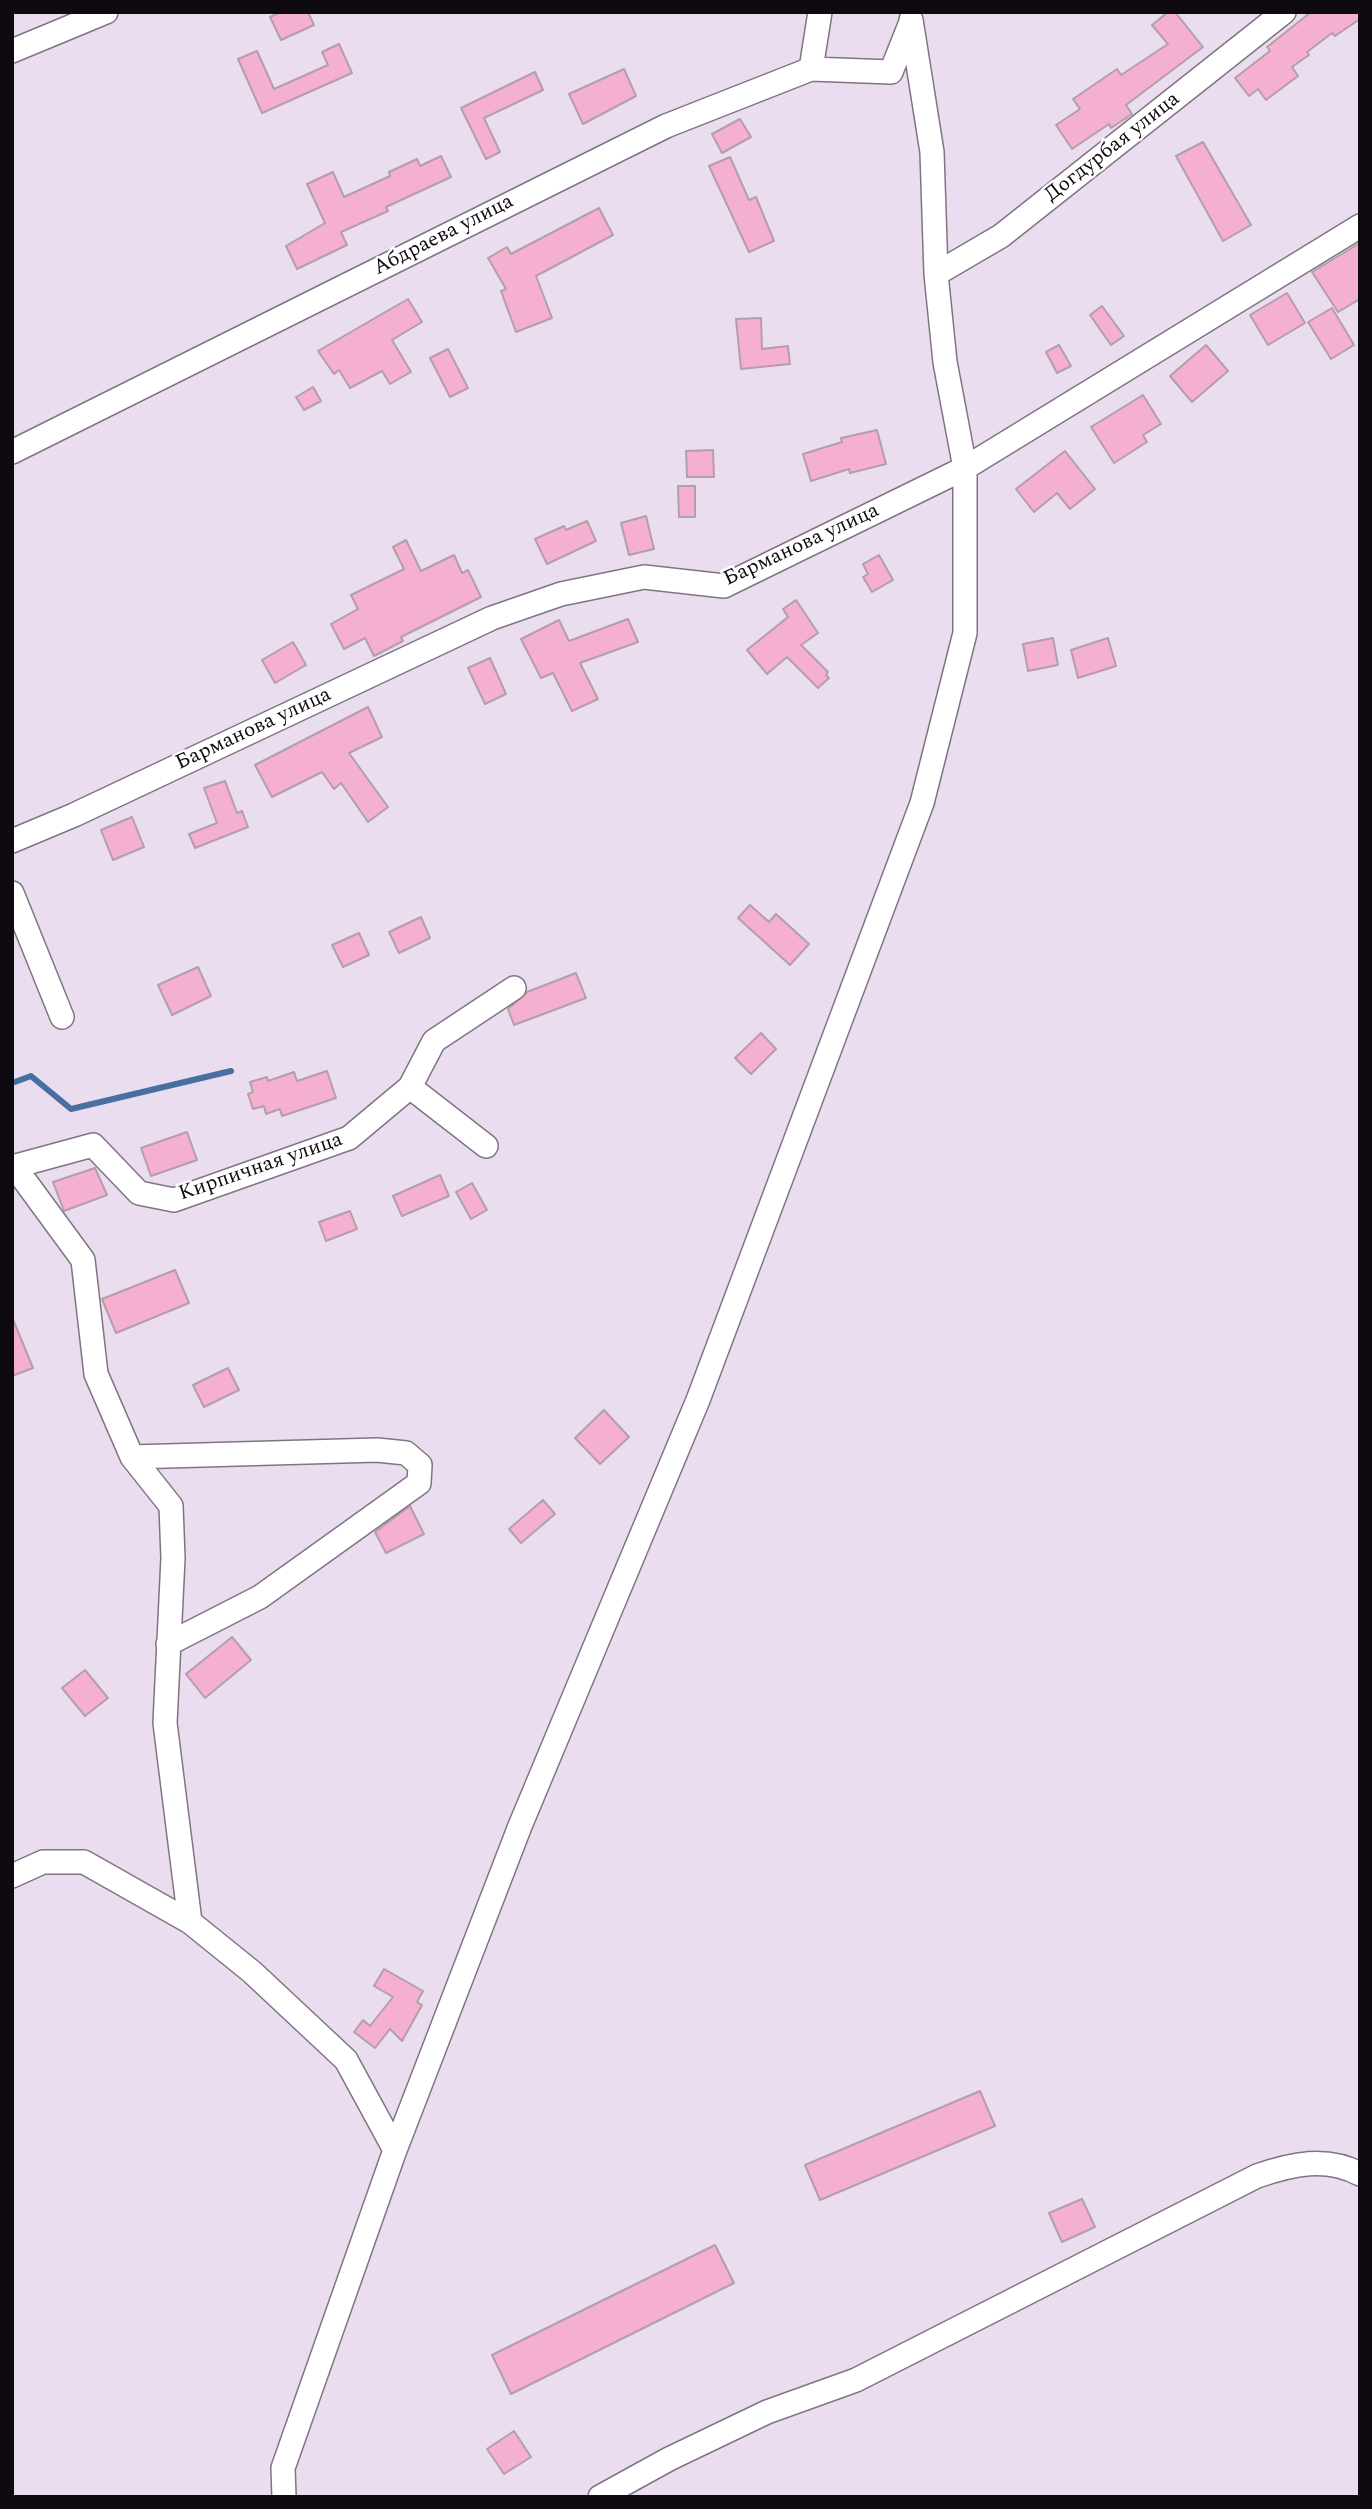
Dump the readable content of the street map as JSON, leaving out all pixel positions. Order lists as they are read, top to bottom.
{
  "streets": {
    "street": [
      "Догдурбая улица",
      "Абдраева улица",
      "Барманова улица",
      "Кирпичная улица"
    ]
  }
}
